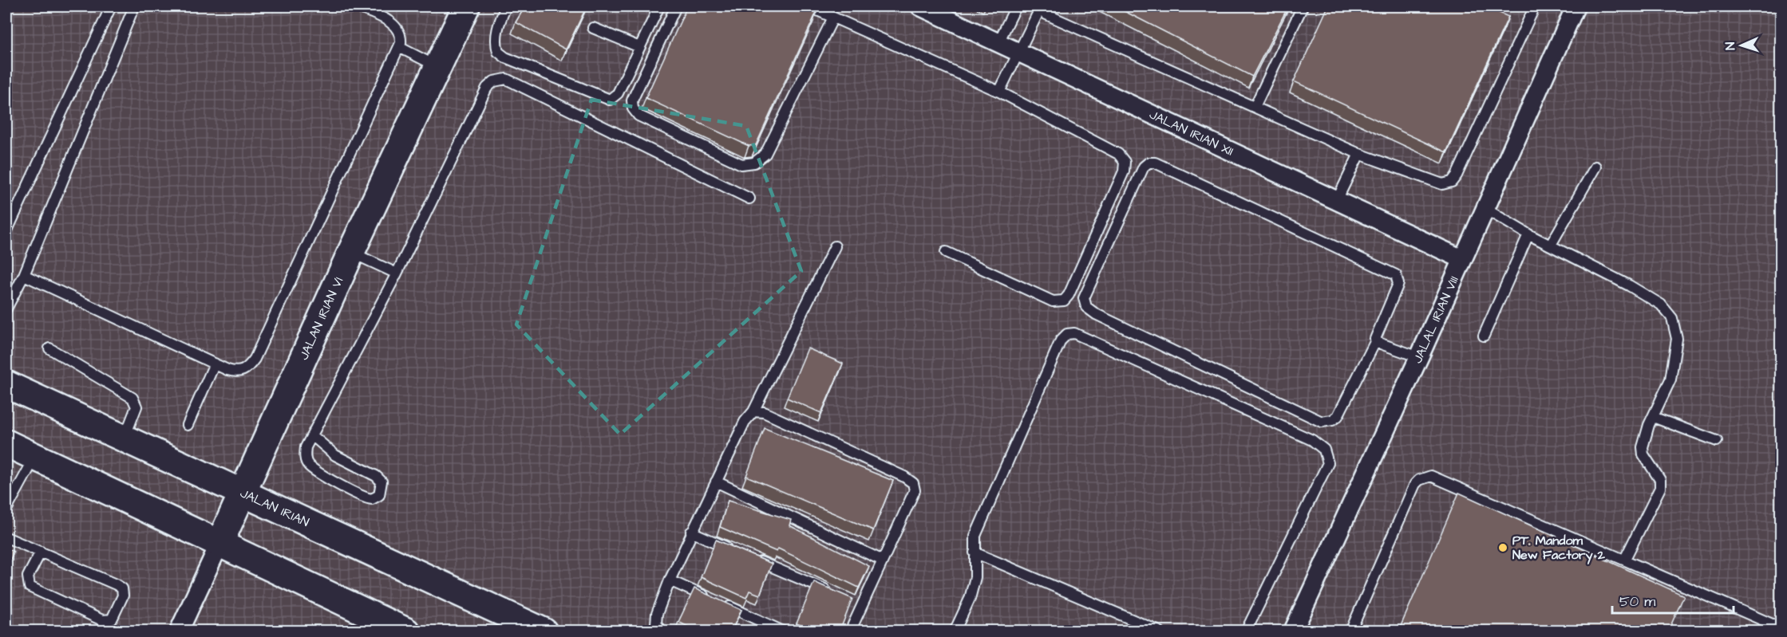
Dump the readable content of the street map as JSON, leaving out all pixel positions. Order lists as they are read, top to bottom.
{
  "streets": {
    "street": [
      "JALAN IRIAN XII",
      "JALAN IRIAN VI",
      "JALAL IRIAN VIII",
      "JALAN IRIAN"
    ]
  },
  "crossings": [
    ["JALAN IRIAN XII", "JALAL IRIAN VIII"],
    ["JALAN IRIAN VI", "JALAN IRIAN"]
  ],
  "places": ["PT. Mandom New Factory 2"],
  "scale_bar": "50 m",
  "north": "left"
}
